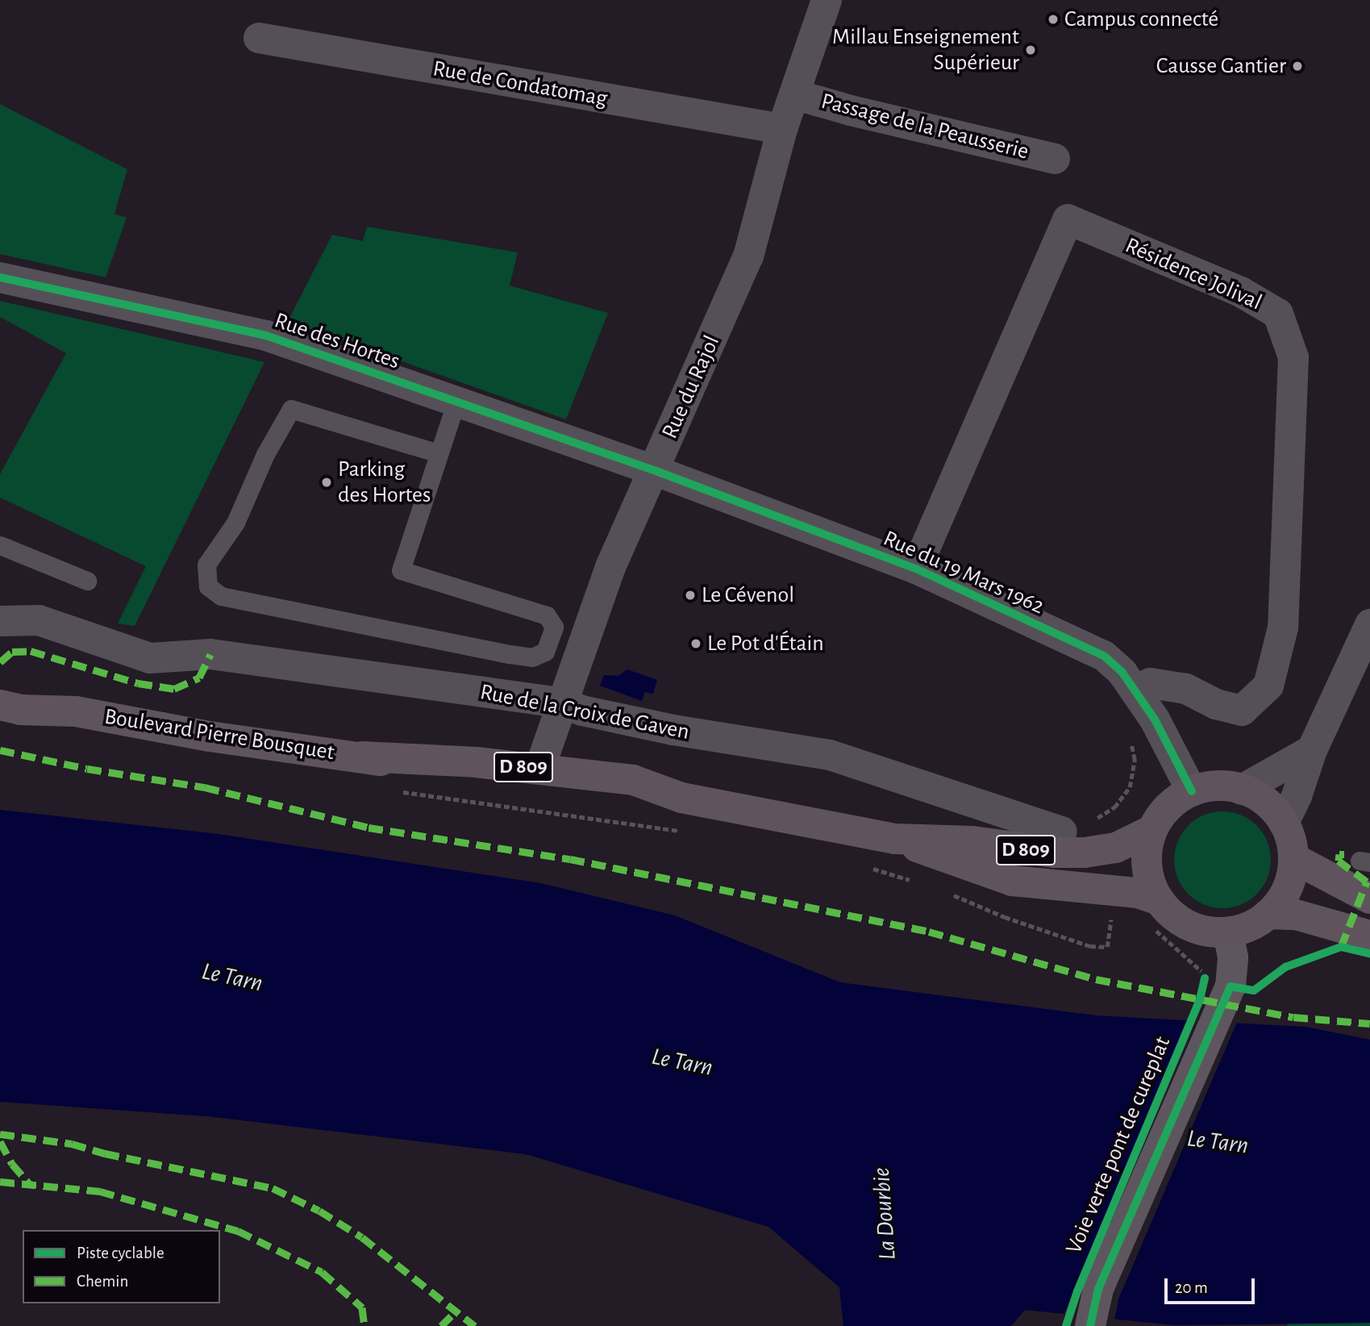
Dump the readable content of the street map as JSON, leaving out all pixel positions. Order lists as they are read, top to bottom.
{
  "streets": {
    "main road": ["Boulevard Pierre Bousquet", "D 809"],
    "street": [
      "Rue de Condatomag",
      "Passage de la Peausserie",
      "Résidence Jolival",
      "Rue des Hortes",
      "Rue du Rajol",
      "Rue du 19 Mars 1962",
      "Rue de la Croix de Gaven"
    ],
    "cycle path": ["Voie verte pont de cureplat"]
  },
  "crossings": [
    ["Rue de Condatomag", "Rue du Rajol"],
    ["Passage de la Peausserie", "Rue du Rajol"],
    ["Résidence Jolival", "Rue du 19 Mars 1962"],
    ["Rue des Hortes", "Rue du Rajol"],
    ["Rue des Hortes", "Rue du 19 Mars 1962"],
    ["Rue du Rajol", "Rue du 19 Mars 1962"],
    ["Rue du Rajol", "Rue de la Croix de Gaven"],
    ["Rue du Rajol", "Boulevard Pierre Bousquet"],
    ["Rue du 19 Mars 1962", "Boulevard Pierre Bousquet"]
  ],
  "water": ["Le Tarn", "La Dourbie"],
  "places": [
    "Campus connecté",
    "Millau Enseignement Supérieur",
    "Causse Gantier",
    "Parking des Hortes",
    "Le Cévenol",
    "Le Pot d'Étain"
  ],
  "legend": ["Piste cyclable", "Chemin"],
  "scale_bar": "20 m"
}
